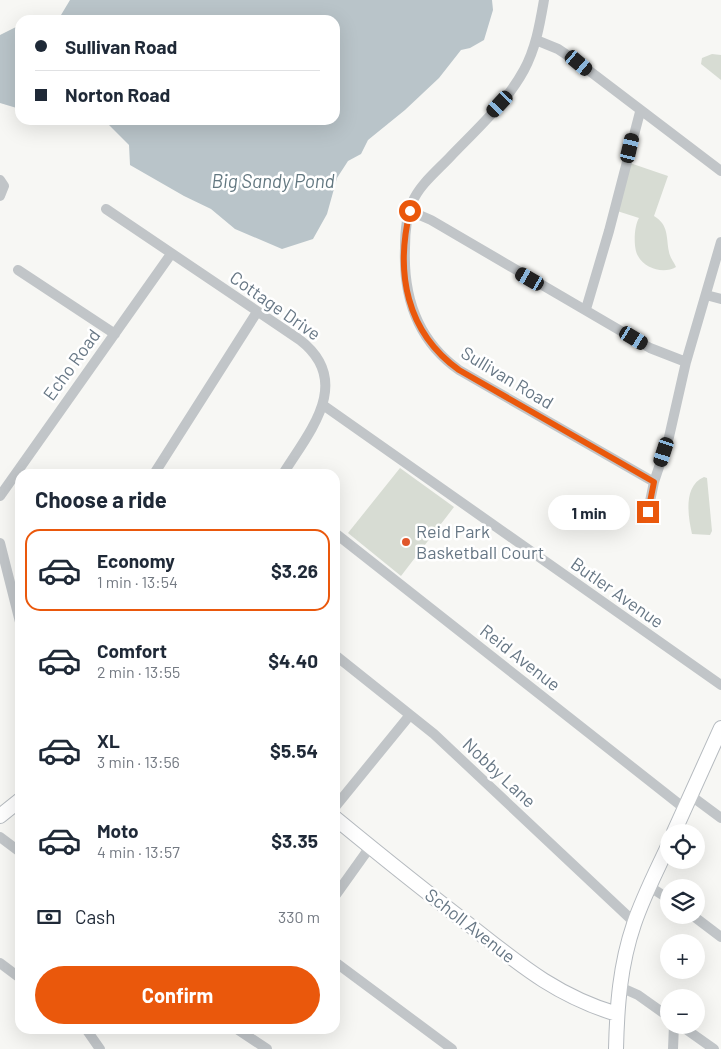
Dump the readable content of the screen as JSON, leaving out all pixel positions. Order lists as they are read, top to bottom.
{
  "streets": {
    "street": [
      "Cottage Drive",
      "Echo Road",
      "Sullivan Road",
      "Butler Avenue",
      "Reid Avenue",
      "Nobby Lane",
      "Scholl Avenue"
    ]
  },
  "crossings": [
    ["Cottage Drive", "Echo Road"],
    ["Cottage Drive", "Butler Avenue"]
  ],
  "water": ["Big Sandy Pond"],
  "places": ["Reid Park Basketball Court"],
  "page": {
    "banner": ["Sullivan Road", "Norton Road"],
    "heading": "Choose a ride",
    "bubble": "1 min",
    "list": [
      {
        "name": "Economy",
        "note": "1 min · 13:54",
        "value": "$3.26"
      },
      {
        "name": "Comfort",
        "note": "2 min · 13:55",
        "value": "$4.40"
      },
      {
        "name": "XL",
        "note": "3 min · 13:56",
        "value": "$5.54"
      },
      {
        "name": "Moto",
        "note": "4 min · 13:57",
        "value": "$3.35"
      }
    ],
    "map_buttons": ["+", "−"],
    "pay": ["Cash", "330 m"],
    "buttons": "Confirm"
  }
}
